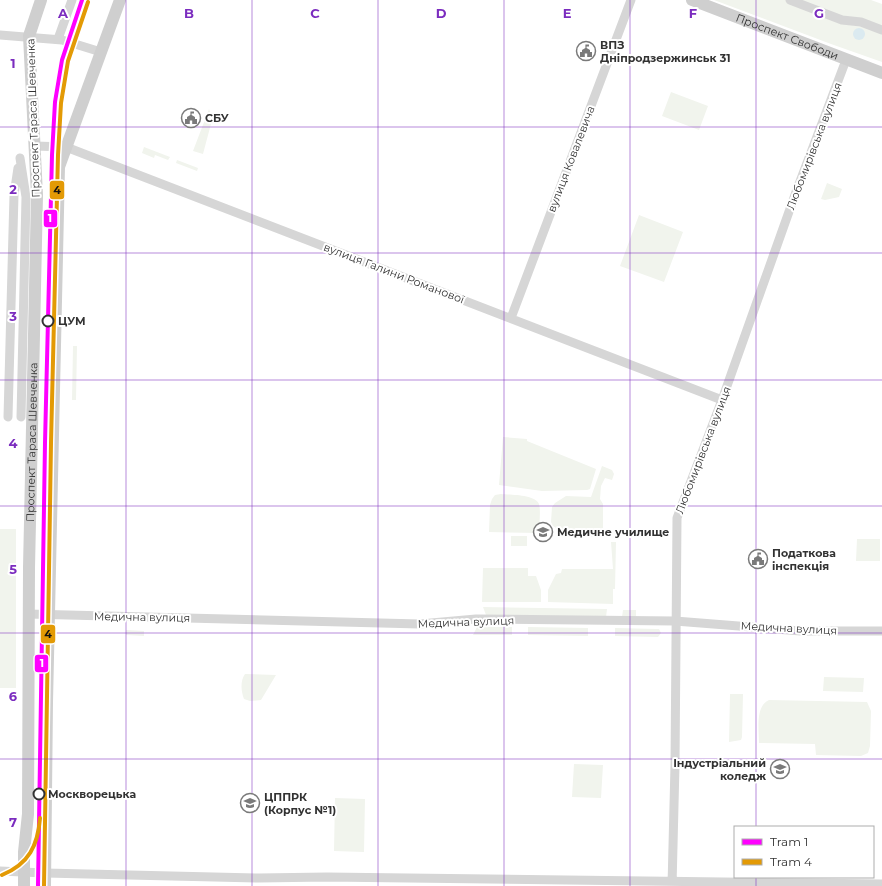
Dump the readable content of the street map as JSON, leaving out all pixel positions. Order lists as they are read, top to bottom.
{
  "streets": {
    "main road": ["Проспект Свободи", "Проспект Тараса Шевченка"],
    "street": [
      "Любомирівська вулиця",
      "вулиця Ковалевича",
      "вулиця Галини Романової",
      "Медична вулиця"
    ]
  },
  "crossings": [
    ["Проспект Свободи", "Любомирівська вулиця"],
    ["Проспект Тараса Шевченка", "вулиця Галини Романової"],
    ["Проспект Тараса Шевченка", "Медична вулиця"],
    ["Любомирівська вулиця", "вулиця Галини Романової"],
    ["Любомирівська вулиця", "Медична вулиця"],
    ["вулиця Ковалевича", "вулиця Галини Романової"]
  ],
  "places": {
    "public building": ["ВПЗ Дніпродзержинськ 31", "СБУ", "Податкова інспекція"],
    "other": ["ЦУМ", "Москворецька"],
    "school or university": ["Медичне училище", "Індустріальний коледж", "ЦППРК (Корпус №1)"]
  },
  "lines": ["tram line 1", "tram line 4"],
  "legend": ["Tram 1", "Tram 4"],
  "grid": {
    "columns": [
      "A",
      "B",
      "C",
      "D",
      "E",
      "F",
      "G"
    ],
    "rows": [
      "1",
      "2",
      "3",
      "4",
      "5",
      "6",
      "7"
    ]
  }
}
